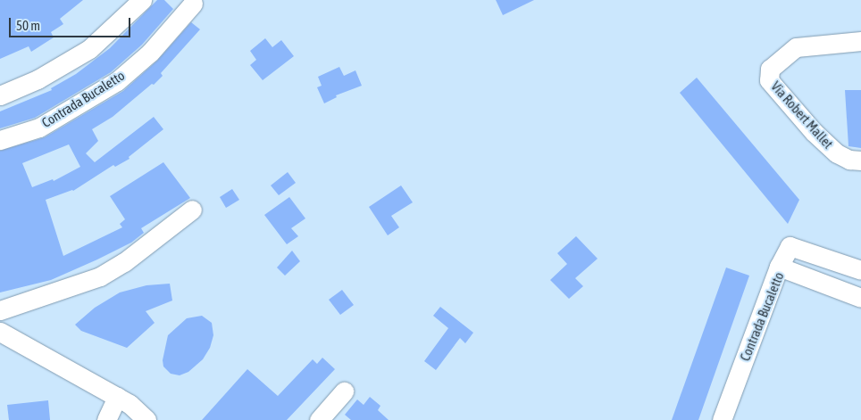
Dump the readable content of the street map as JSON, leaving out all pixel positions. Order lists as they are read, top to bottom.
{
  "streets": {
    "street": ["Contrada Bucaletto", "Via Robert Mallet"]
  },
  "scale_bar": "50 m"
}
